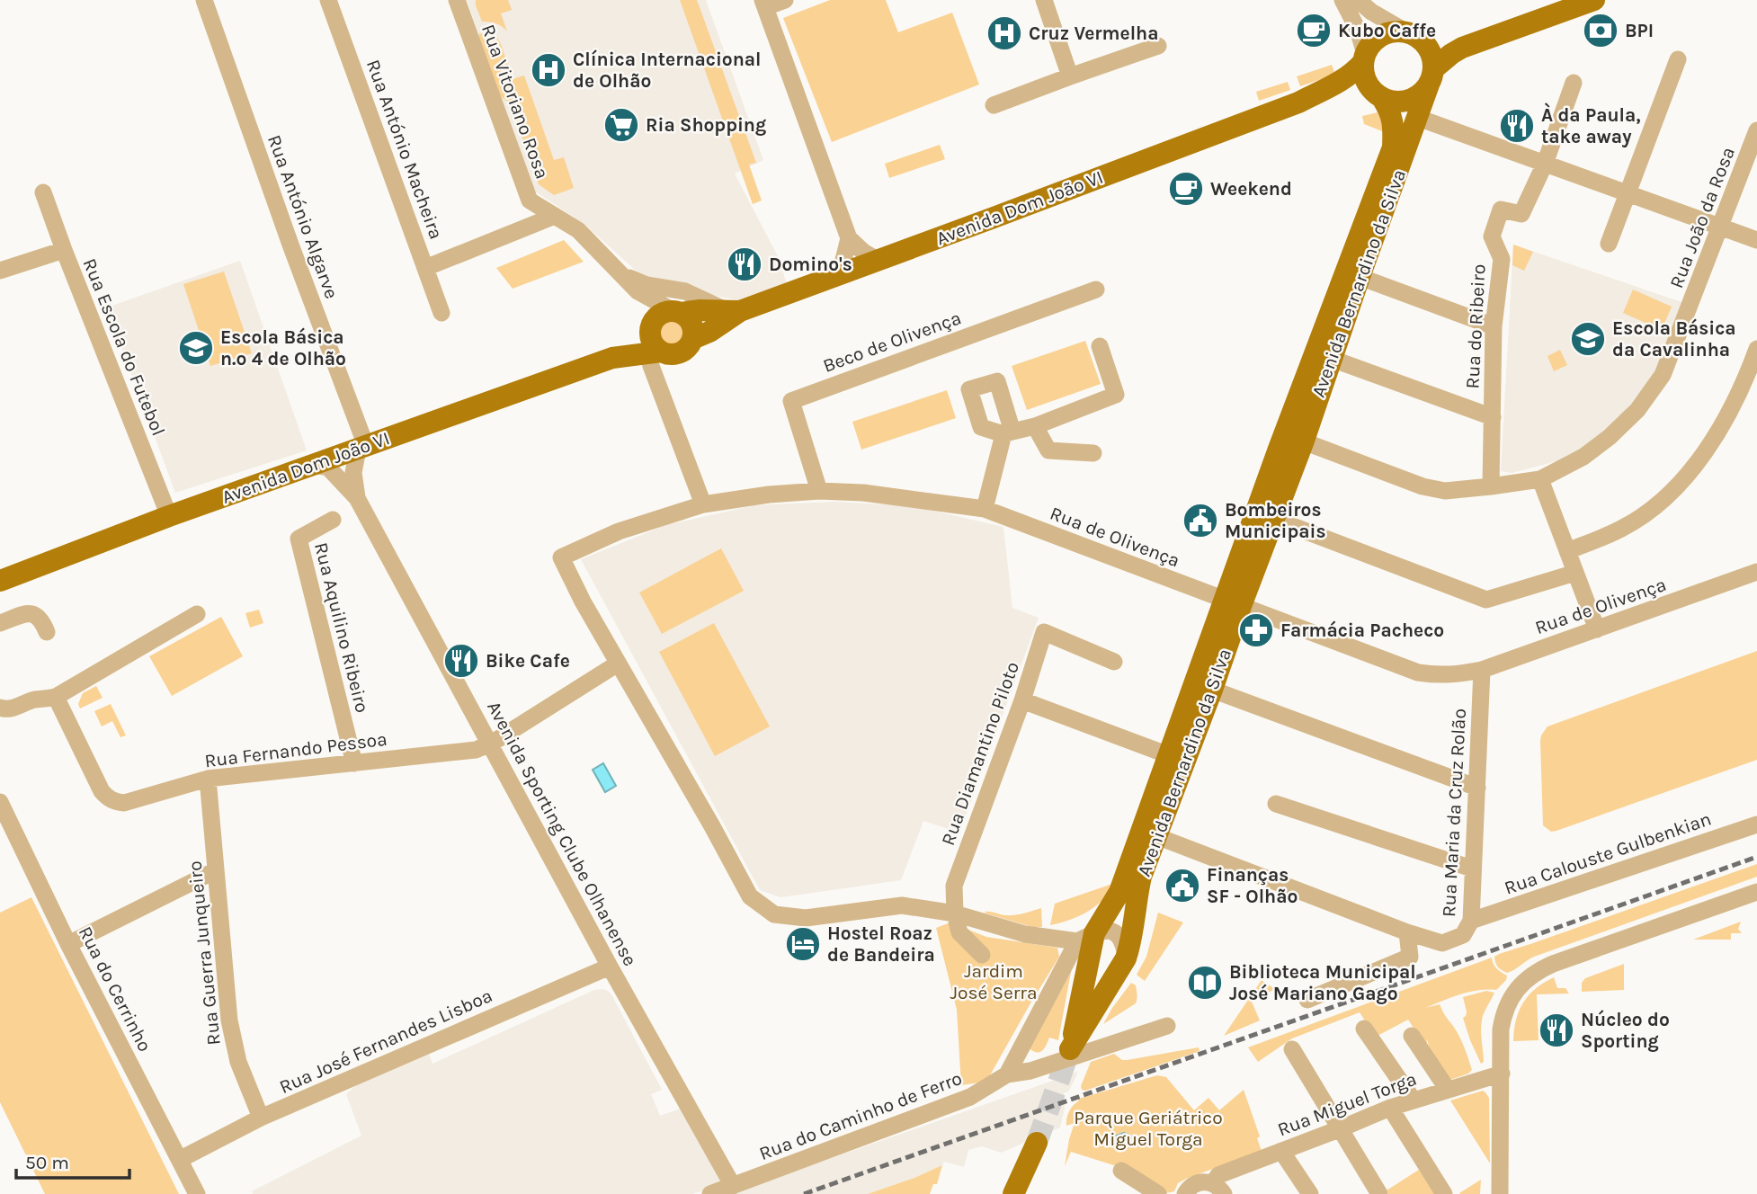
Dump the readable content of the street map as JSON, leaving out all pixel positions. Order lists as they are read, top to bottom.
{
  "streets": {
    "main road": ["Avenida Dom João VI", "Avenida Bernardino da Silva"],
    "street": [
      "Rua Vitoriano Rosa",
      "Rua António Macheira",
      "Rua António Algarve",
      "Rua João da Rosa",
      "Rua do Ribeiro",
      "Beco de Olivença",
      "Rua Escola do Futebol",
      "Rua de Olivença",
      "Rua Aquilino Ribeiro",
      "Rua Fernando Pessoa",
      "Rua Diamantino Piloto",
      "Rua Maria da Cruz Rolão",
      "Avenida Sporting Clube Olhanense",
      "Rua Calouste Gulbenkian",
      "Rua Guerra Junqueiro",
      "Rua do Cerrinho",
      "Rua José Fernandes Lisboa",
      "Rua Miguel Torga",
      "Rua do Caminho de Ferro"
    ]
  },
  "crossings": [
    ["Rua Vitoriano Rosa", "Avenida Dom João VI"],
    ["Avenida Dom João VI", "Rua António Algarve"],
    ["Avenida Dom João VI", "Avenida Bernardino da Silva"],
    ["Avenida Dom João VI", "Rua Escola do Futebol"],
    ["Avenida Dom João VI", "Avenida Sporting Clube Olhanense"],
    ["Rua António Algarve", "Avenida Sporting Clube Olhanense"],
    ["Rua João da Rosa", "Avenida Bernardino da Silva"],
    ["Rua João da Rosa", "Rua do Ribeiro"],
    ["Avenida Bernardino da Silva", "Rua de Olivença"],
    ["Avenida Bernardino da Silva", "Rua Maria da Cruz Rolão"],
    ["Beco de Olivença", "Rua de Olivença"],
    ["Rua de Olivença", "Rua Fernando Pessoa"],
    ["Rua de Olivença", "Rua Maria da Cruz Rolão"],
    ["Rua Aquilino Ribeiro", "Rua Fernando Pessoa"],
    ["Rua Fernando Pessoa", "Avenida Sporting Clube Olhanense"],
    ["Rua Fernando Pessoa", "Rua Guerra Junqueiro"],
    ["Rua Maria da Cruz Rolão", "Rua Calouste Gulbenkian"],
    ["Avenida Sporting Clube Olhanense", "Rua José Fernandes Lisboa"],
    ["Avenida Sporting Clube Olhanense", "Rua do Caminho de Ferro"],
    ["Rua Guerra Junqueiro", "Rua José Fernandes Lisboa"],
    ["Rua do Cerrinho", "Rua José Fernandes Lisboa"]
  ],
  "parks": ["Jardim José Serra", "Parque Geriátrico Miguel Torga"],
  "places": {
    "cafe": ["Kubo Caffe", "Weekend"],
    "bank": ["BPI"],
    "hospital": ["Cruz Vermelha", "Clínica Internacional de Olhão"],
    "supermarket": ["Ria Shopping"],
    "restaurant": [
      "À da Paula, take away",
      "Domino's",
      "Bike Cafe",
      "Núcleo do Sporting"
    ],
    "school or university": ["Escola Básica da Cavalinha", "Escola Básica n.º 4 de Olhão"],
    "public building": ["Bombeiros Municipais", "Finanças SF - Olhão"],
    "pharmacy": ["Farmácia Pacheco"],
    "hotel": ["Hostel Roaz de Bandeira"],
    "library": ["Biblioteca Municipal José Mariano Gago"]
  },
  "scale_bar": "50 m"
}
